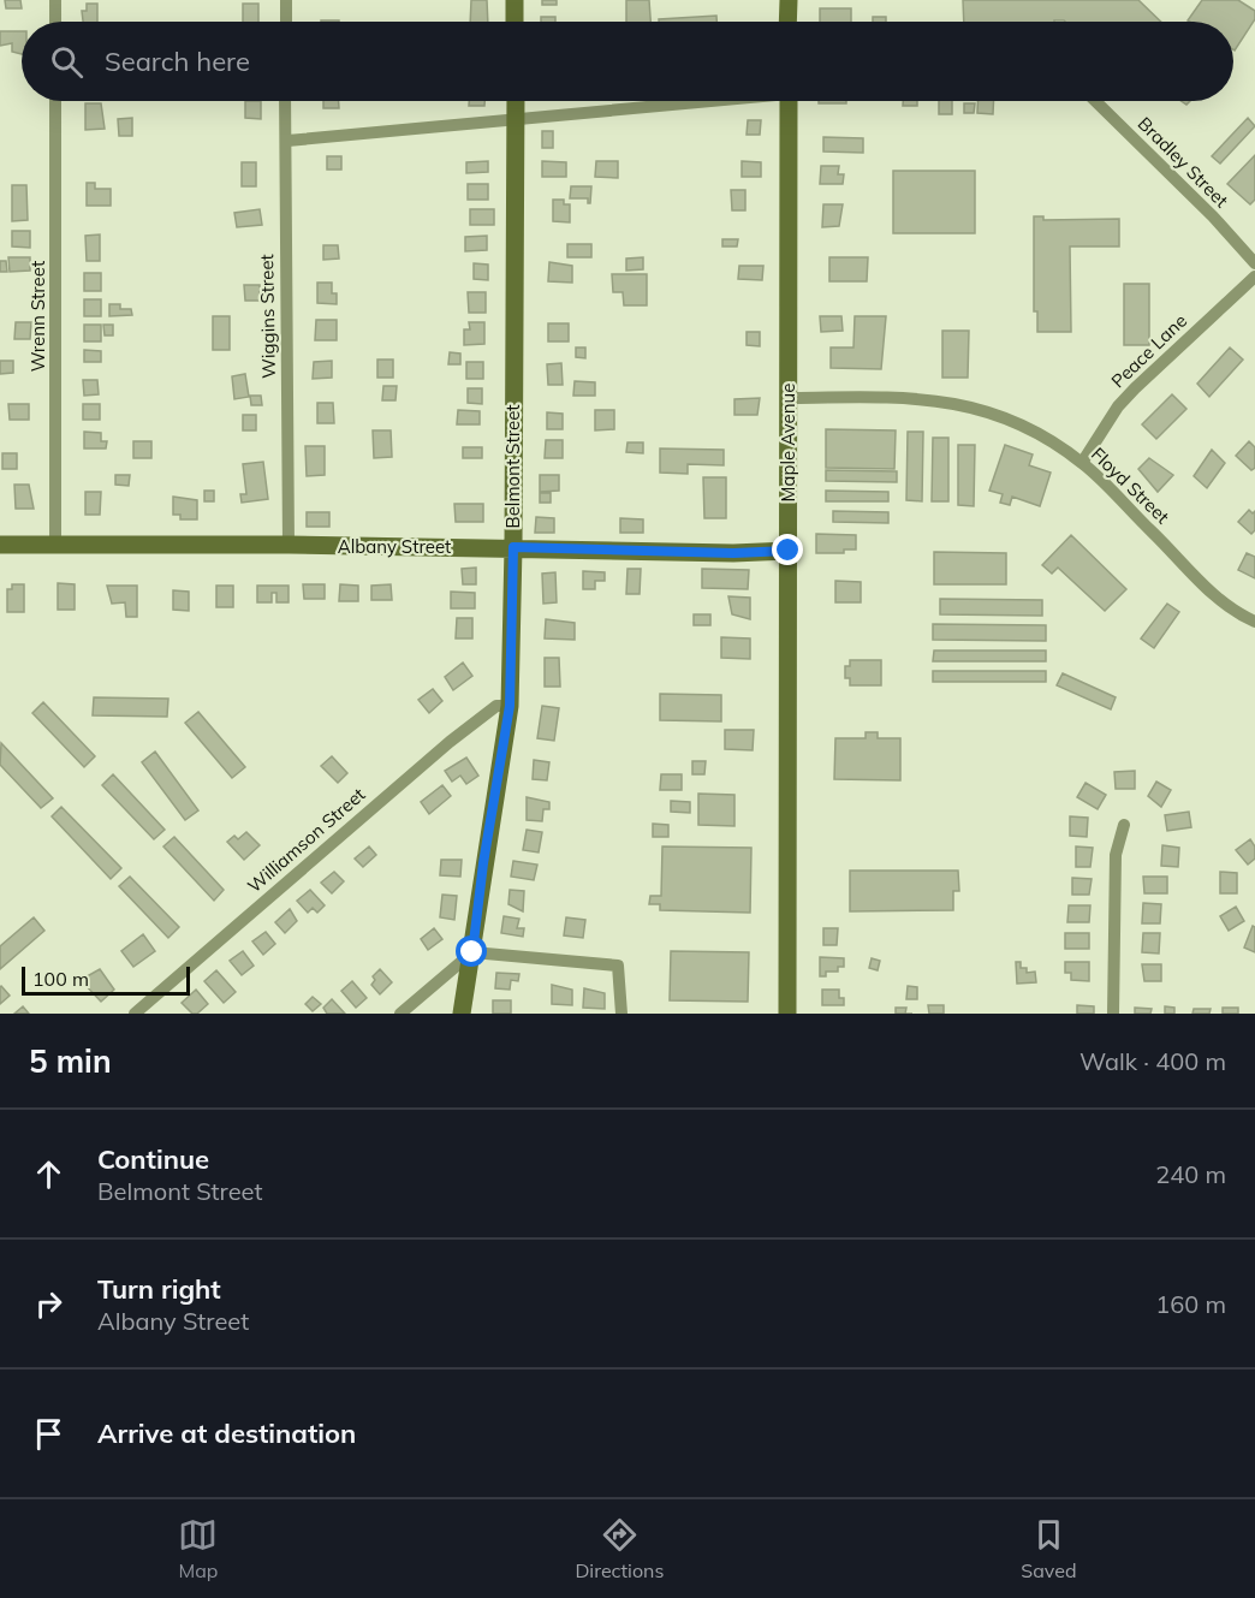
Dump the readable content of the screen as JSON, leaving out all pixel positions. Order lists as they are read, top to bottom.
{
  "streets": {
    "street": [
      "Bradley Street",
      "Wrenn Street",
      "Wiggins Street",
      "Peace Lane",
      "Maple Avenue",
      "Belmont Street",
      "Floyd Street",
      "Albany Street",
      "Williamson Street"
    ]
  },
  "crossings": [
    ["Wrenn Street", "Albany Street"],
    ["Wiggins Street", "Albany Street"],
    ["Peace Lane", "Floyd Street"],
    ["Maple Avenue", "Floyd Street"],
    ["Maple Avenue", "Albany Street"],
    ["Belmont Street", "Albany Street"],
    ["Belmont Street", "Williamson Street"]
  ],
  "scale_bar": "100 m",
  "page": {
    "search": "Search here",
    "scale": "100 m",
    "heading": ["5 min", "Walk · 400 m"],
    "list": [
      ["Continue", "Belmont Street", "240 m"],
      ["Turn right", "Albany Street", "160 m"],
      "Arrive at destination"
    ],
    "nav": ["Map", "Directions", "Saved"]
  }
}
